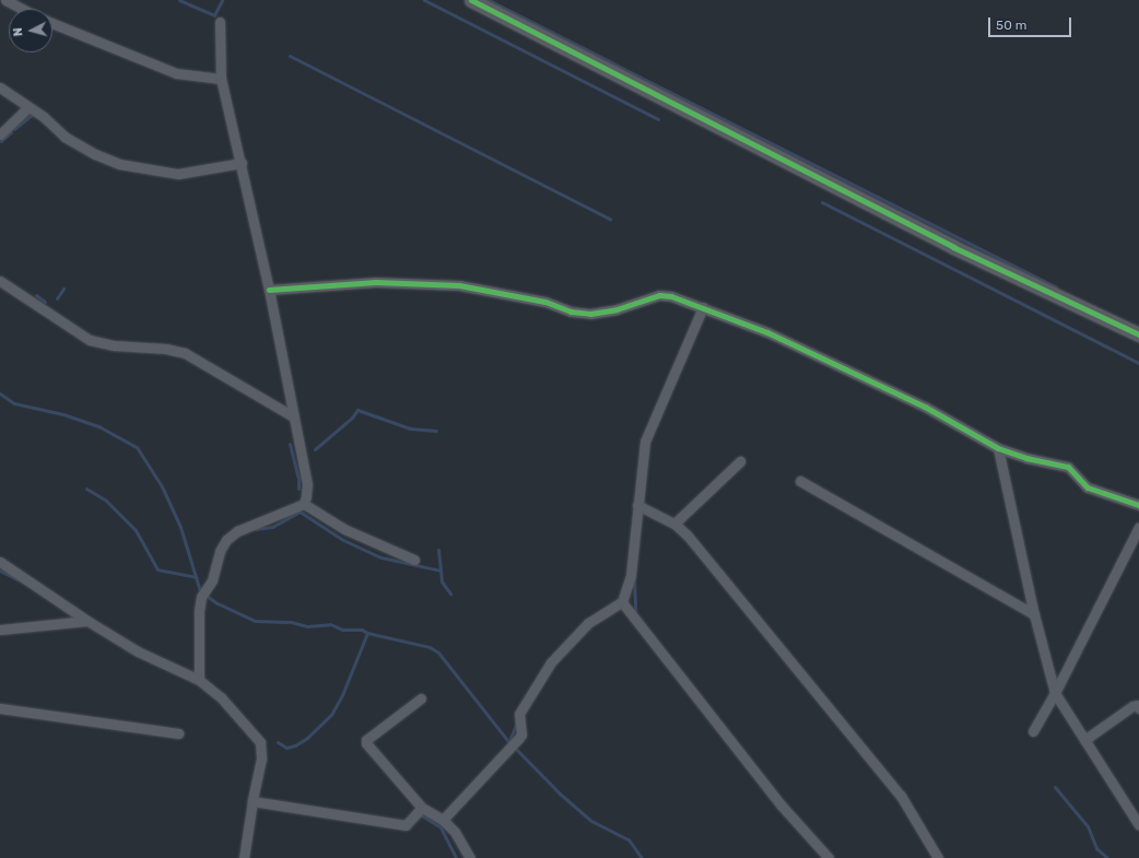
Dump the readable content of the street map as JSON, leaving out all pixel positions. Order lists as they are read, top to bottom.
{
  "scale_bar": "50 m",
  "north": "left"
}
